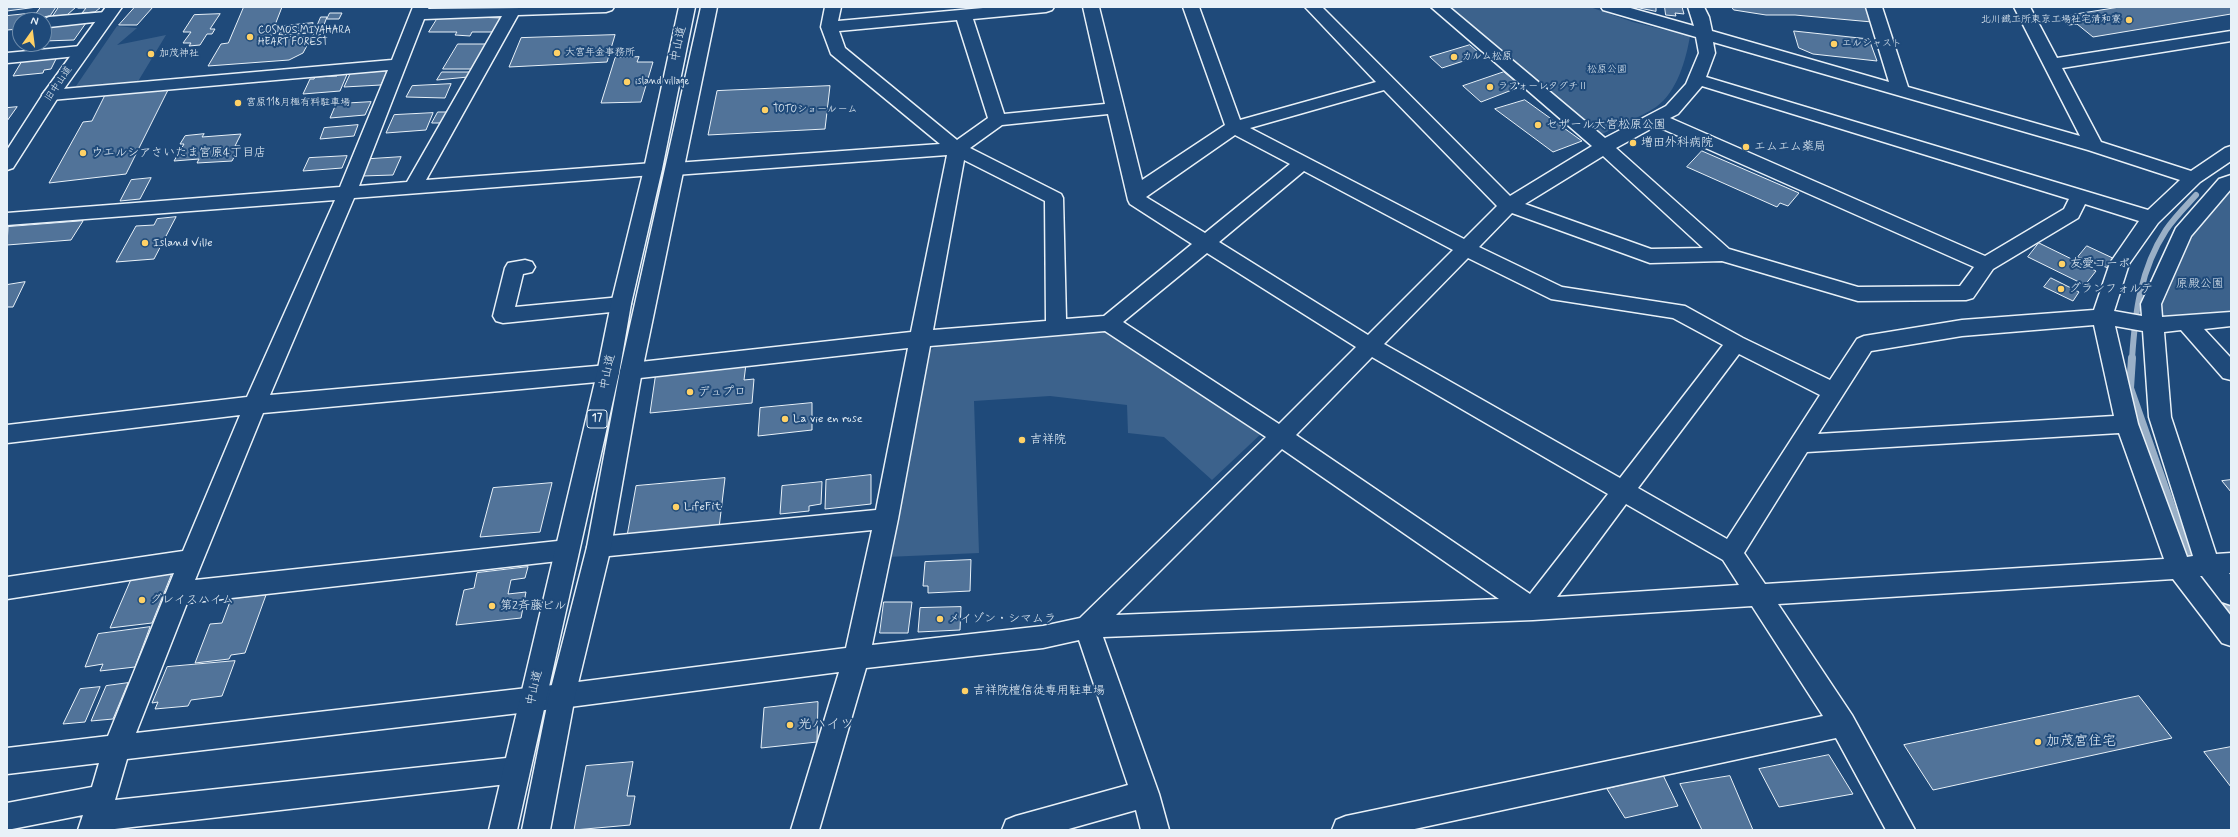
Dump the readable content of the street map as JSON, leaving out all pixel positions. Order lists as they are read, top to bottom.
{
  "streets": {
    "main road": ["中山道", "旧中山道", "17"]
  },
  "parks": ["松原公園", "原殿公園"],
  "places": [
    "北川鐵工所東京工場社宅清和寮",
    "COSMOS MIYAHARA HEART FOREST",
    "エルシャスト",
    "大宮年金事務所",
    "加茂神社",
    "カルム松原",
    "island village",
    "ラフォーレタグチⅡ",
    "宮原118月極有料駐車場",
    "TOTOショールーム",
    "セザール大宮松原公園",
    "増田外科病院",
    "エムエム薬局",
    "ウエルシアさいたま宮原4丁目店",
    "Island Ville",
    "友愛コーポ",
    "グランフォルテ",
    "デュプロ",
    "La vie en rose",
    "吉祥院",
    "LifeFit",
    "グレイスハイム",
    "第2斉藤ビル",
    "メイゾン・シマムラ",
    "吉祥院檀信徒専用駐車場",
    "光ハイツ",
    "加茂宮住宅"
  ],
  "north": "top"
}
